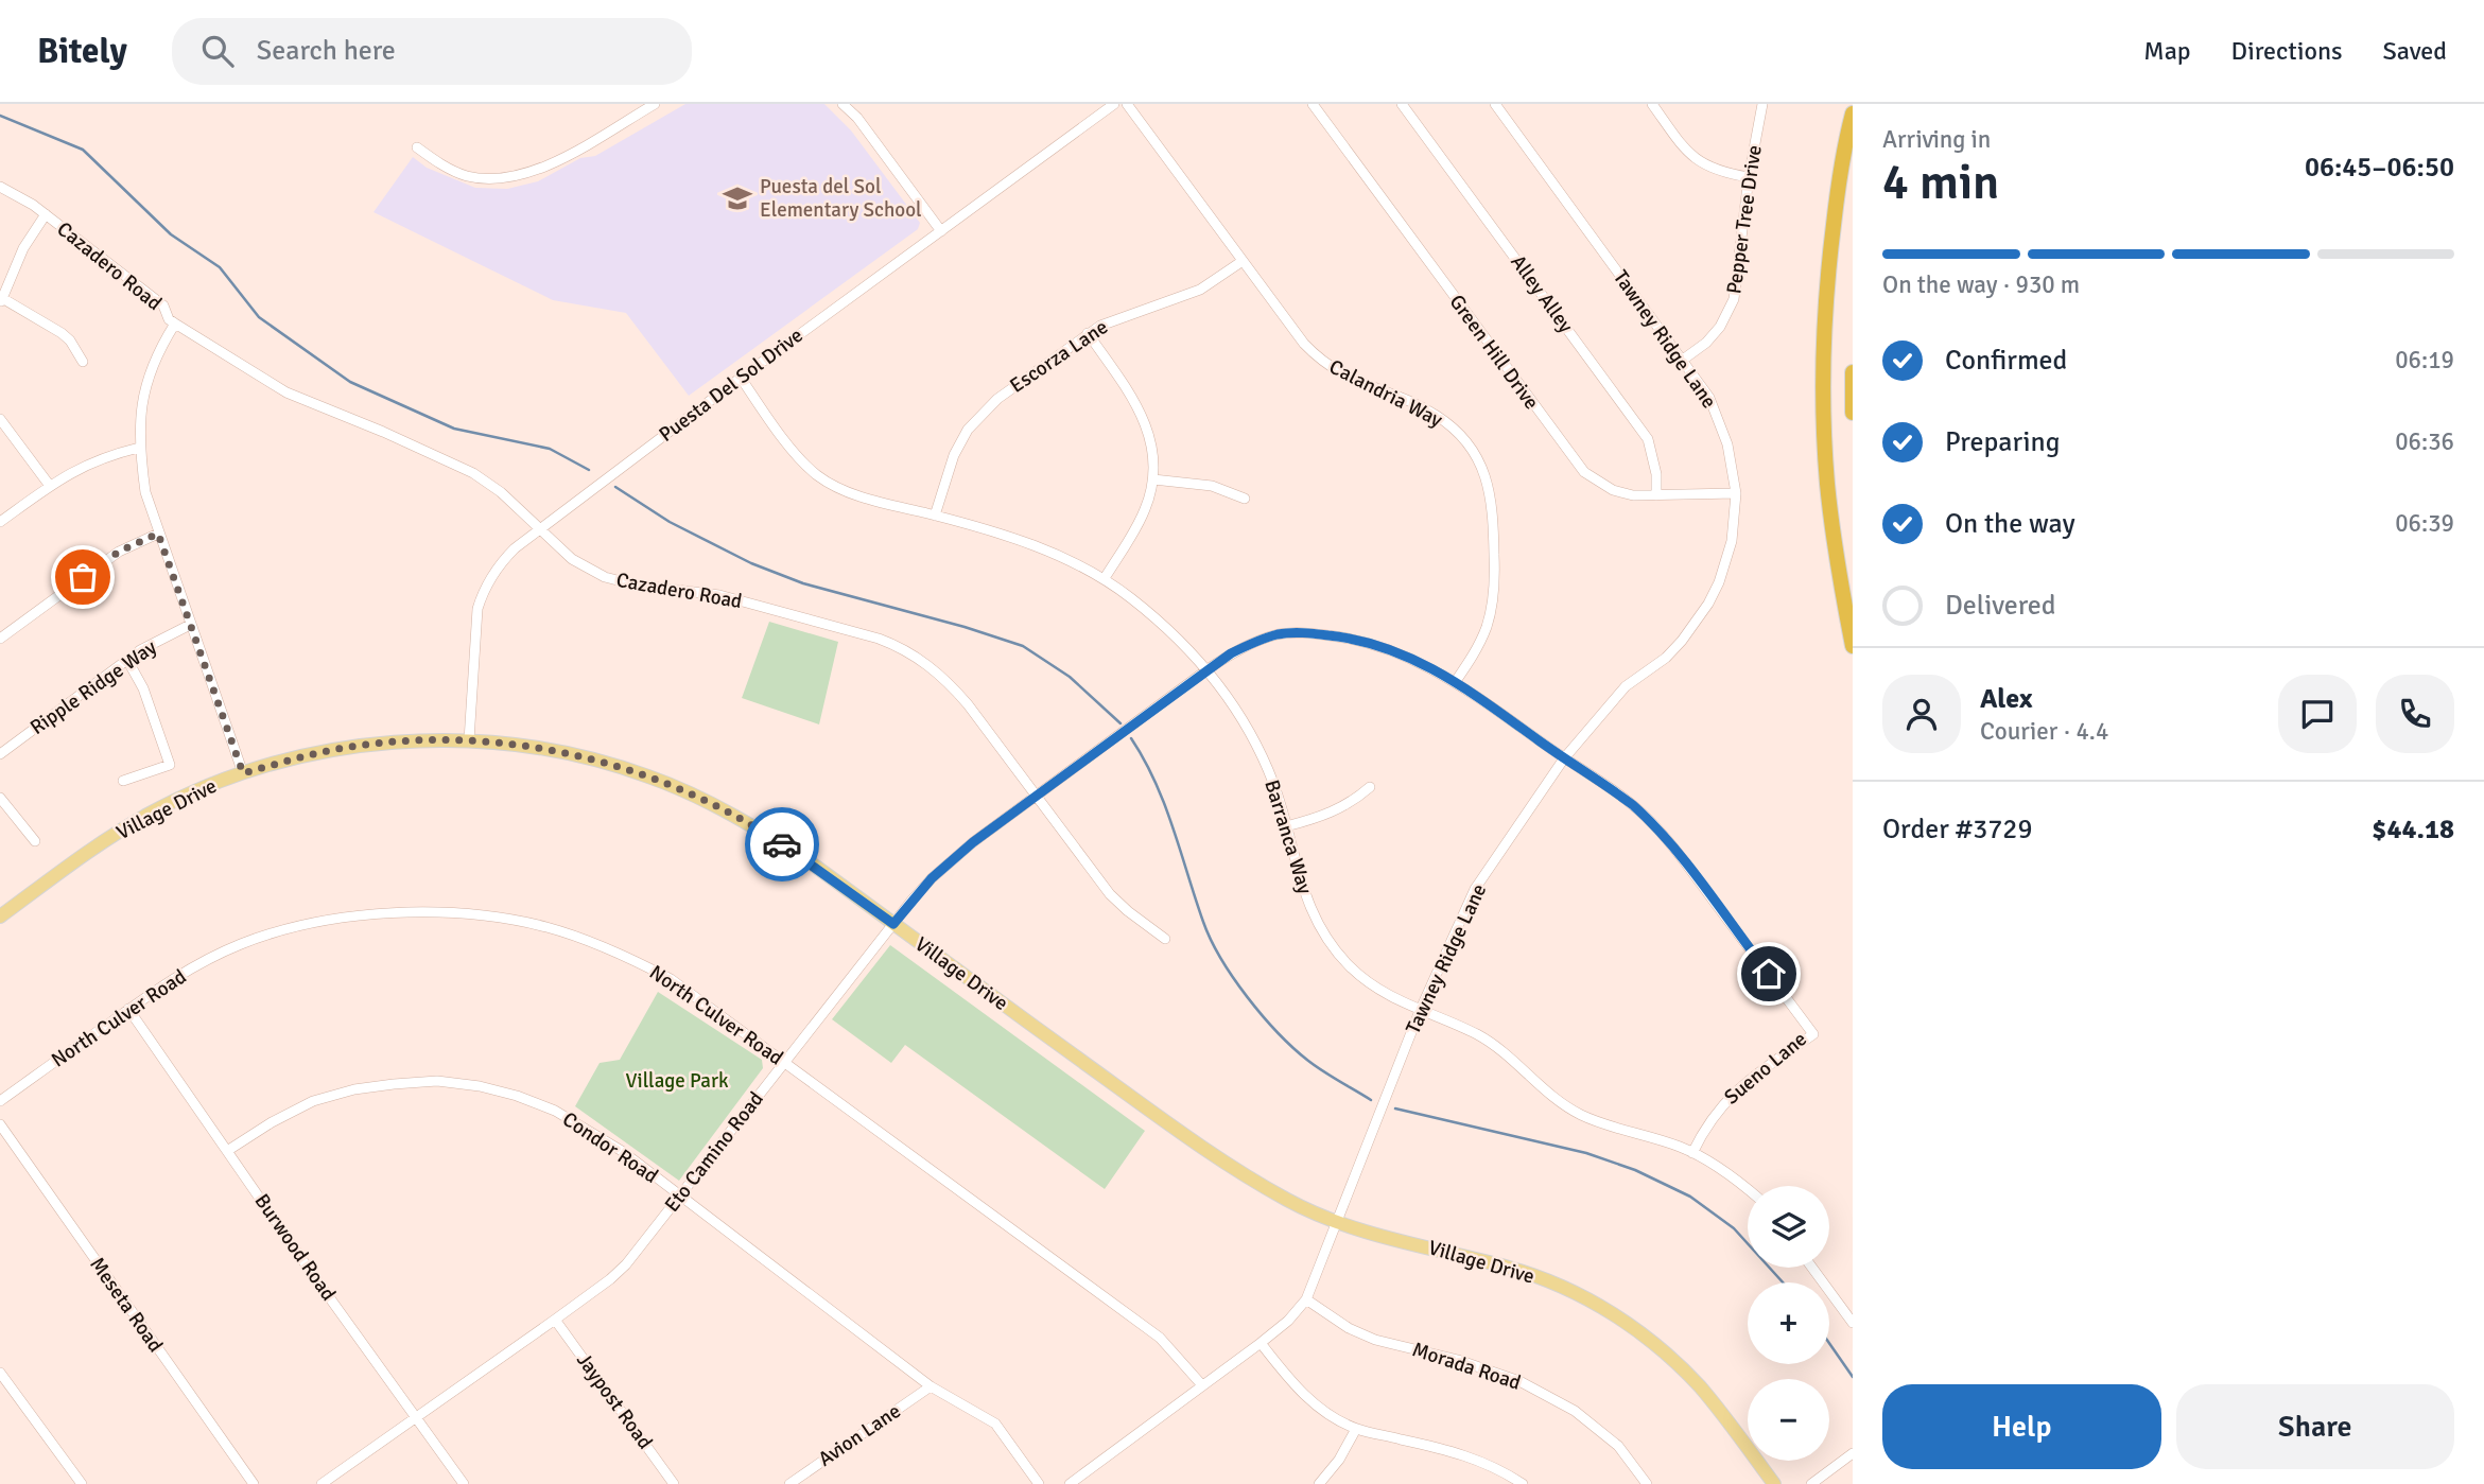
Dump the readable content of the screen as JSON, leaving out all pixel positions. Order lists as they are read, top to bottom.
{
  "streets": {
    "main road": ["Village Drive"],
    "street": [
      "Pepper Tree Drive",
      "Cazadero Road",
      "Alley Alley",
      "Tawney Ridge Lane",
      "Green Hill Drive",
      "Escorza Lane",
      "Puesta Del Sol Drive",
      "Calandria Way",
      "Ripple Ridge Way",
      "Barranca Way",
      "North Culver Road",
      "Sueno Lane",
      "Condor Road",
      "Eto Camino Road",
      "Burwood Road",
      "Meseta Road",
      "Morada Road",
      "Jaypost Road",
      "Avion Lane"
    ]
  },
  "crossings": [
    ["Pepper Tree Drive", "Tawney Ridge Lane"],
    ["Cazadero Road", "Puesta Del Sol Drive"],
    ["Cazadero Road", "Eto Camino Road"],
    ["Alley Alley", "Green Hill Drive"],
    ["Tawney Ridge Lane", "Green Hill Drive"],
    ["Tawney Ridge Lane", "Village Drive"],
    ["Tawney Ridge Lane", "Barranca Way"],
    ["Tawney Ridge Lane", "North Culver Road"],
    ["Tawney Ridge Lane", "Sueno Lane"],
    ["Tawney Ridge Lane", "Morada Road"],
    ["Escorza Lane", "Calandria Way"],
    ["Escorza Lane", "Barranca Way"],
    ["Puesta Del Sol Drive", "Village Drive"],
    ["Puesta Del Sol Drive", "Barranca Way"],
    ["Calandria Way", "Sueno Lane"],
    ["Village Drive", "Eto Camino Road"],
    ["Barranca Way", "Sueno Lane"],
    ["Barranca Way", "Eto Camino Road"],
    ["North Culver Road", "Eto Camino Road"],
    ["North Culver Road", "Burwood Road"],
    ["Sueno Lane", "Eto Camino Road"],
    ["Condor Road", "Eto Camino Road"],
    ["Condor Road", "Burwood Road"],
    ["Condor Road", "Avion Lane"],
    ["Eto Camino Road", "Burwood Road"],
    ["Eto Camino Road", "Jaypost Road"]
  ],
  "parks": ["Village Park"],
  "places": {
    "school or university": ["Puesta del Sol Elementary School"]
  },
  "page": {
    "header": "Bitely",
    "search": "Search here",
    "nav": ["Map", "Directions", "Saved"],
    "heading": ["4 min", "Arriving in", "06:45–06:50"],
    "panel": [
      "Alex",
      "Courier · 4.4",
      "Order #3729",
      "$44.18"
    ],
    "bar": "On the way · 930 m",
    "list": [
      ["Confirmed", "06:19"],
      ["Preparing", "06:36"],
      ["On the way", "06:39"],
      "Delivered"
    ],
    "map_buttons": ["+", "−"],
    "buttons": ["Help", "Share"]
  }
}
